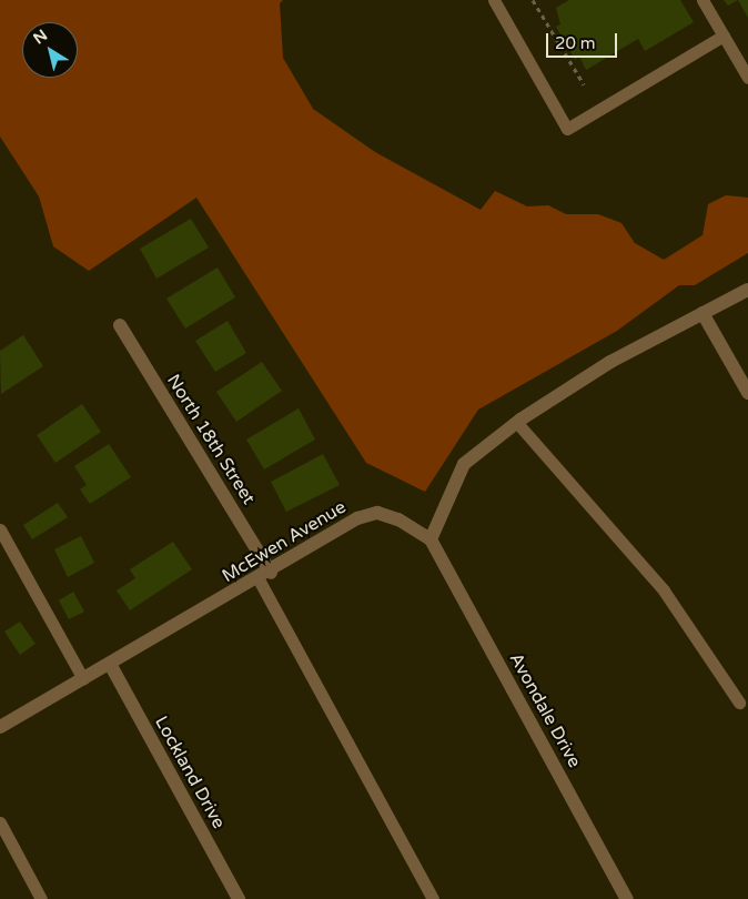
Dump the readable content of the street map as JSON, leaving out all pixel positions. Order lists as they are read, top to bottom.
{
  "streets": {
    "street": [
      "North 18th Street",
      "McEwen Avenue",
      "Avondale Drive",
      "Lockland Drive"
    ]
  },
  "crossings": [
    ["North 18th Street", "McEwen Avenue"],
    ["McEwen Avenue", "Avondale Drive"],
    ["McEwen Avenue", "Lockland Drive"]
  ],
  "scale_bar": "20 m",
  "north": "top left"
}
